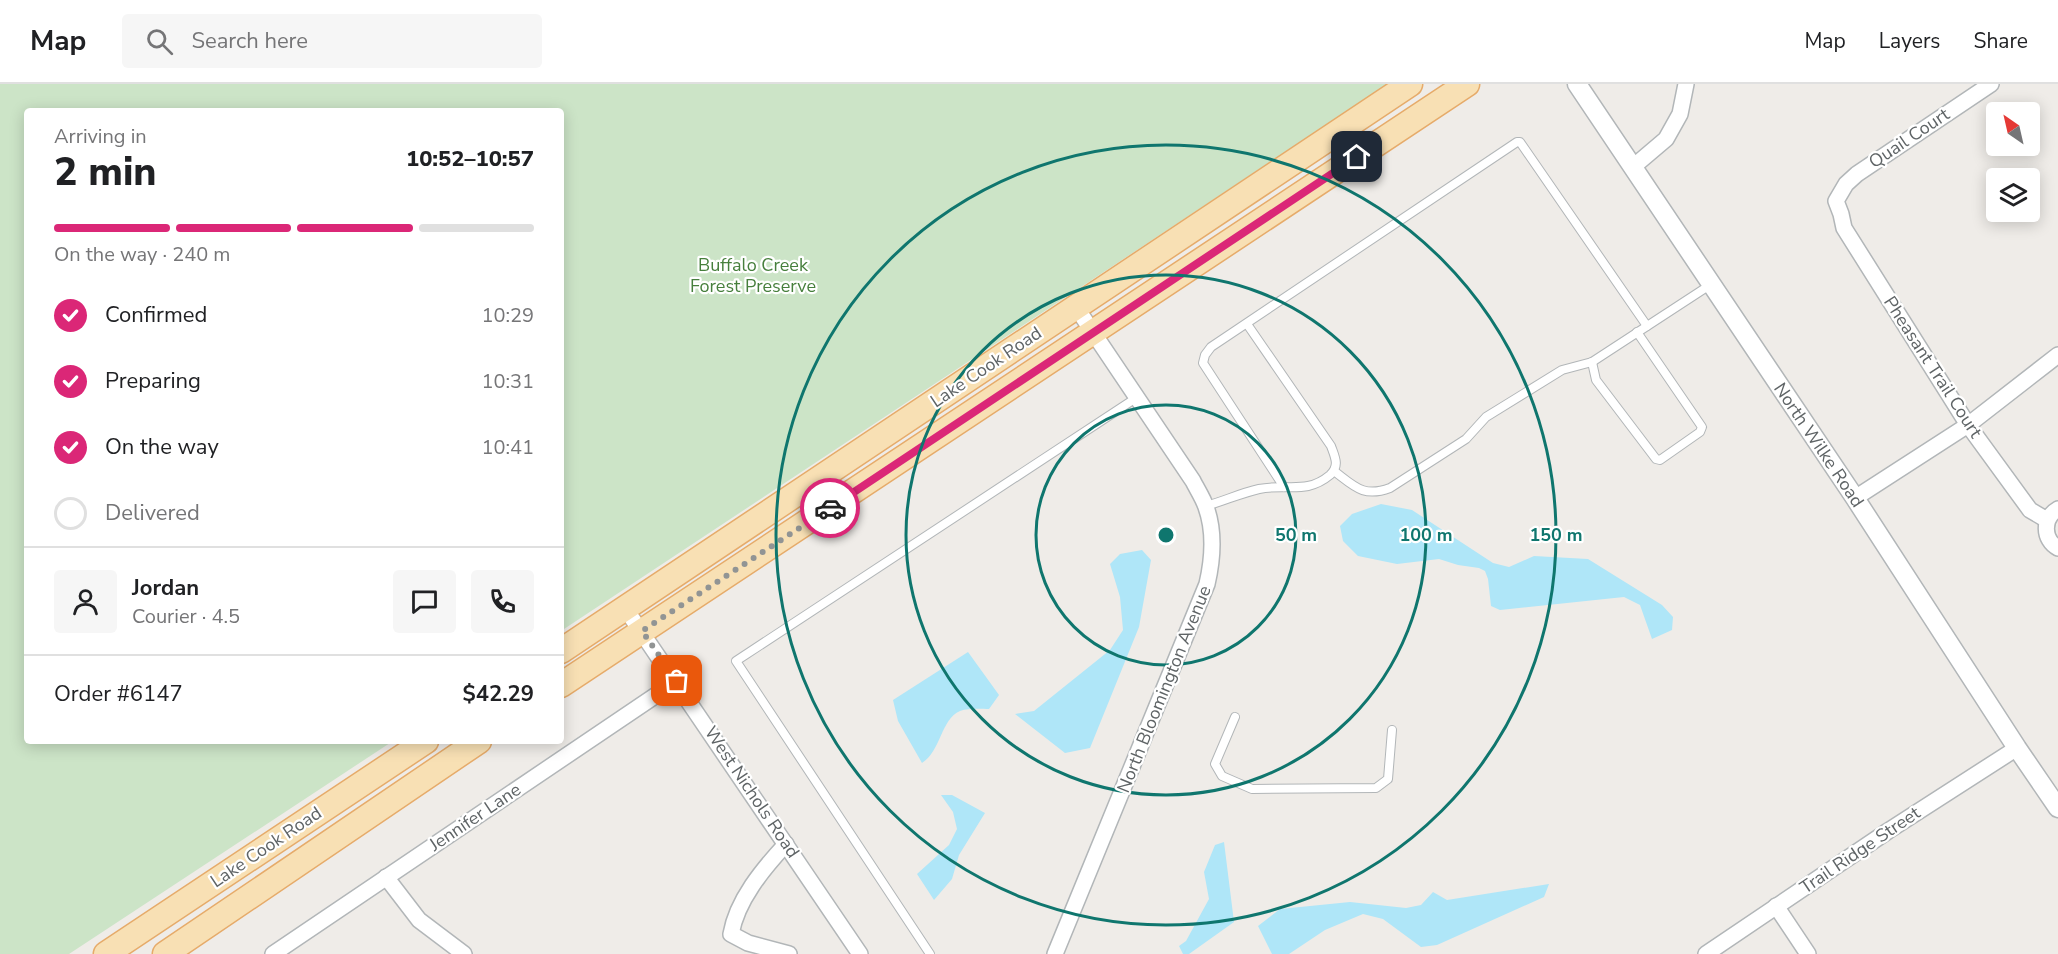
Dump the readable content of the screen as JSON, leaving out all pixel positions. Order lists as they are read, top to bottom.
{
  "streets": {
    "main road": ["Lake Cook Road"],
    "street": [
      "Quail Court",
      "Pheasant Trail Court",
      "North Wilke Road",
      "North Bloomington Avenue",
      "West Nichols Road",
      "Jennifer Lane",
      "Trail Ridge Street"
    ]
  },
  "crossings": [
    ["Quail Court", "Pheasant Trail Court"],
    ["Lake Cook Road", "North Bloomington Avenue"],
    ["Lake Cook Road", "West Nichols Road"],
    ["North Wilke Road", "Trail Ridge Street"],
    ["West Nichols Road", "Jennifer Lane"]
  ],
  "parks": ["Buffalo Creek Forest Preserve"],
  "north": "top left",
  "page": {
    "header": "Map",
    "search": "Search here",
    "nav": ["Map", "Layers", "Share"],
    "heading": ["2 min", "Arriving in", "10:52–10:57"],
    "panel": [
      "Jordan",
      "Courier · 4.5",
      "Order #6147",
      "$42.29"
    ],
    "bar": "On the way · 240 m",
    "list": [
      ["Confirmed", "10:29"],
      ["Preparing", "10:31"],
      ["On the way", "10:41"],
      "Delivered"
    ]
  },
  "rings": ["50 m", "100 m", "150 m"]
}
